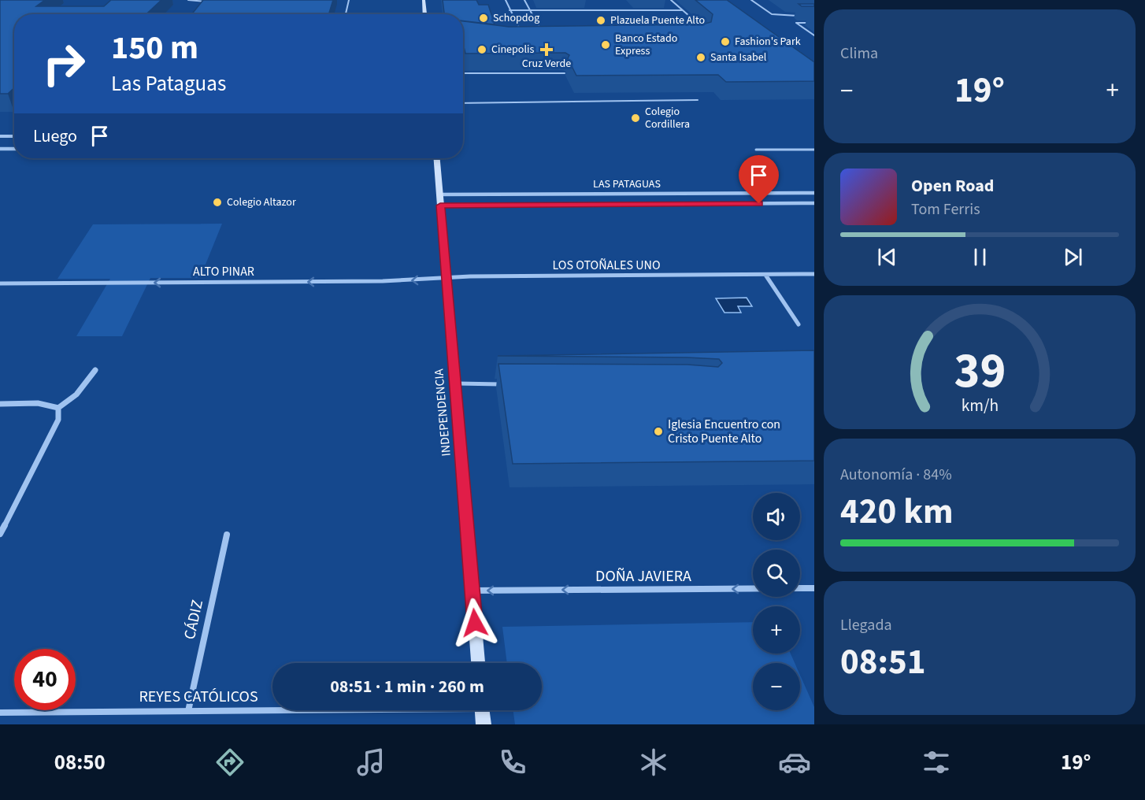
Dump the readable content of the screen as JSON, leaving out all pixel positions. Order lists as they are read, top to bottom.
{
  "streets": {
    "street": [
      "LAS PATAGUAS",
      "LOS OTOÑALES UNO",
      "ALTO PINAR",
      "INDEPENDENCIA",
      "DOÑA JAVIERA",
      "CÁDIZ",
      "REYES CATÓLICOS"
    ]
  },
  "crossings": [
    ["LAS PATAGUAS", "INDEPENDENCIA"],
    ["LOS OTOÑALES UNO", "ALTO PINAR"],
    ["LOS OTOÑALES UNO", "INDEPENDENCIA"],
    ["ALTO PINAR", "INDEPENDENCIA"],
    ["INDEPENDENCIA", "DOÑA JAVIERA"],
    ["CÁDIZ", "REYES CATÓLICOS"]
  ],
  "one_way": ["ALTO PINAR", "DOÑA JAVIERA"],
  "places": {
    "other": [
      "Schopdog",
      "Plazuela Puente Alto",
      "Fashion's Park",
      "Banco Estado Express",
      "Cinepolis",
      "Santa Isabel",
      "Colegio Cordillera",
      "Colegio Altazor",
      "Iglesia Encuentro con Cristo Puente Alto"
    ],
    "health": ["Cruz Verde"]
  },
  "page": {
    "tile": [
      "Clima",
      ["Autonomía · 84%", "420 km"],
      ["Llegada", "08:51"]
    ],
    "turn": ["150 m", "Las Pataguas"],
    "heat": ["−", "19°", "+"],
    "then": "Luego",
    "song": ["Open Road", "Tom Ferris"],
    "map_buttons": ["+", "−"],
    "limit": "40",
    "trip": "08:51 · 1 min · 260 m",
    "tabs": ["08:50", "19°"],
    "gauge": ["39", "km/h"]
  }
}
